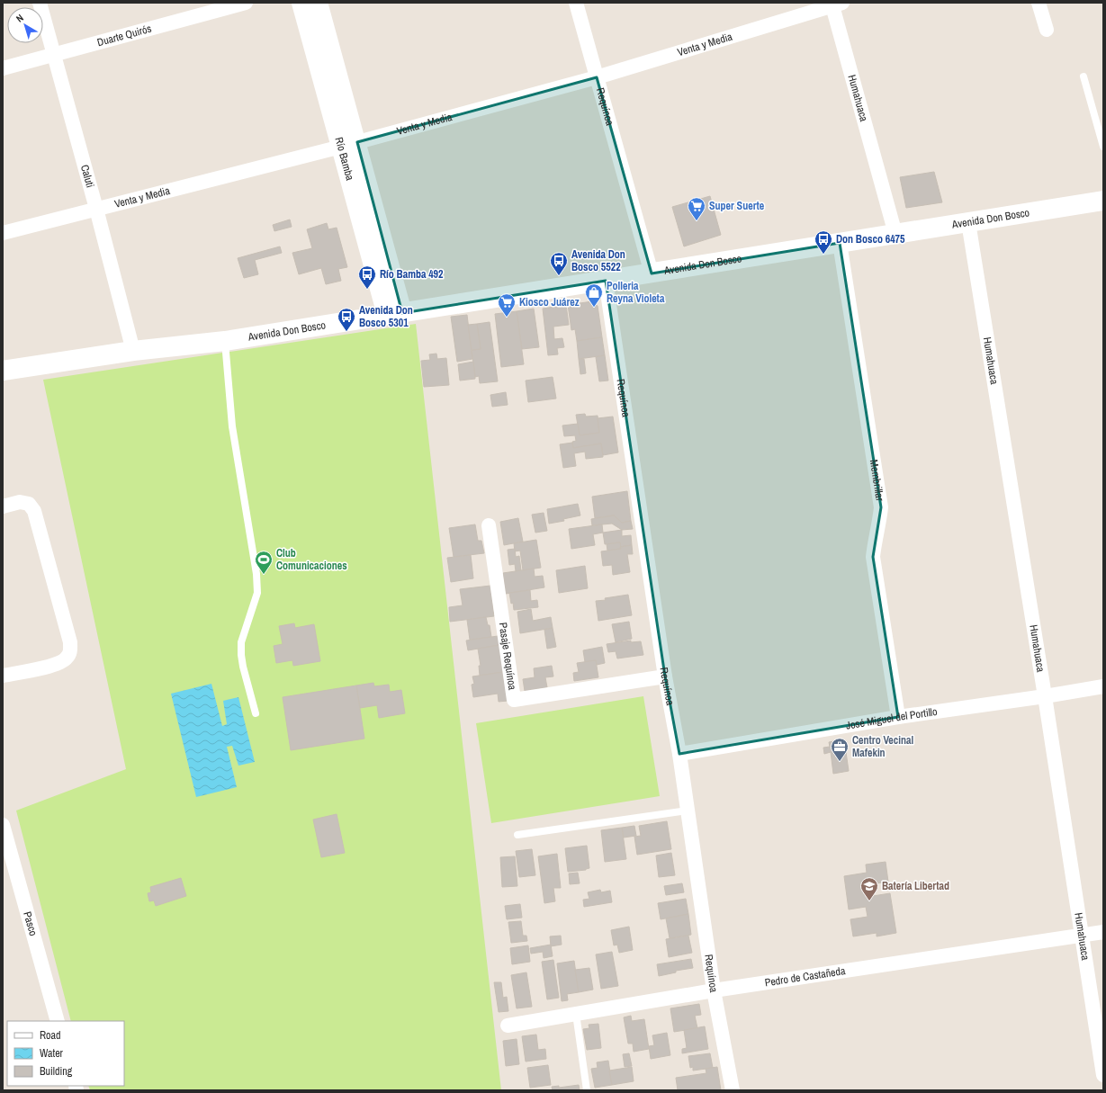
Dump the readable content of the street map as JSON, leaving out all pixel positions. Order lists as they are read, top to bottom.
{
  "streets": {
    "main road": ["Río Bamba", "Avenida Don Bosco"],
    "street": [
      "Duarte Quirós",
      "Venta y Media",
      "Humahuaca",
      "Requínoa",
      "Caluti",
      "Membrillar",
      "Pasaje Requínoa",
      "José Miguel del Portillo",
      "Pasco",
      "Pedro de Castañeda"
    ]
  },
  "crossings": [
    ["Duarte Quirós", "Caluti"],
    ["Venta y Media", "Humahuaca"],
    ["Venta y Media", "Requínoa"],
    ["Venta y Media", "Río Bamba"],
    ["Venta y Media", "Caluti"],
    ["Humahuaca", "Avenida Don Bosco"],
    ["Humahuaca", "José Miguel del Portillo"],
    ["Humahuaca", "Pedro de Castañeda"],
    ["Requínoa", "Avenida Don Bosco"],
    ["Requínoa", "Pasaje Requínoa"],
    ["Requínoa", "José Miguel del Portillo"],
    ["Requínoa", "Pedro de Castañeda"],
    ["Río Bamba", "Avenida Don Bosco"],
    ["Caluti", "Avenida Don Bosco"],
    ["Avenida Don Bosco", "Membrillar"],
    ["Membrillar", "José Miguel del Portillo"]
  ],
  "places": {
    "supermarket": ["Super Suerte", "Kiosco Juárez"],
    "bus stop": [
      "Don Bosco 6475",
      "Avenida Don Bosco 5522",
      "Río Bamba 492",
      "Avenida Don Bosco 5301"
    ],
    "shop": ["Polleria Reyna Violeta"],
    "sports": ["Club Comunicaciones"],
    "office": ["Centro Vecinal Mafekin"],
    "school or university": ["Batería Libertad"]
  },
  "legend": ["Road", "Water", "Building"],
  "north": "top left"
}
